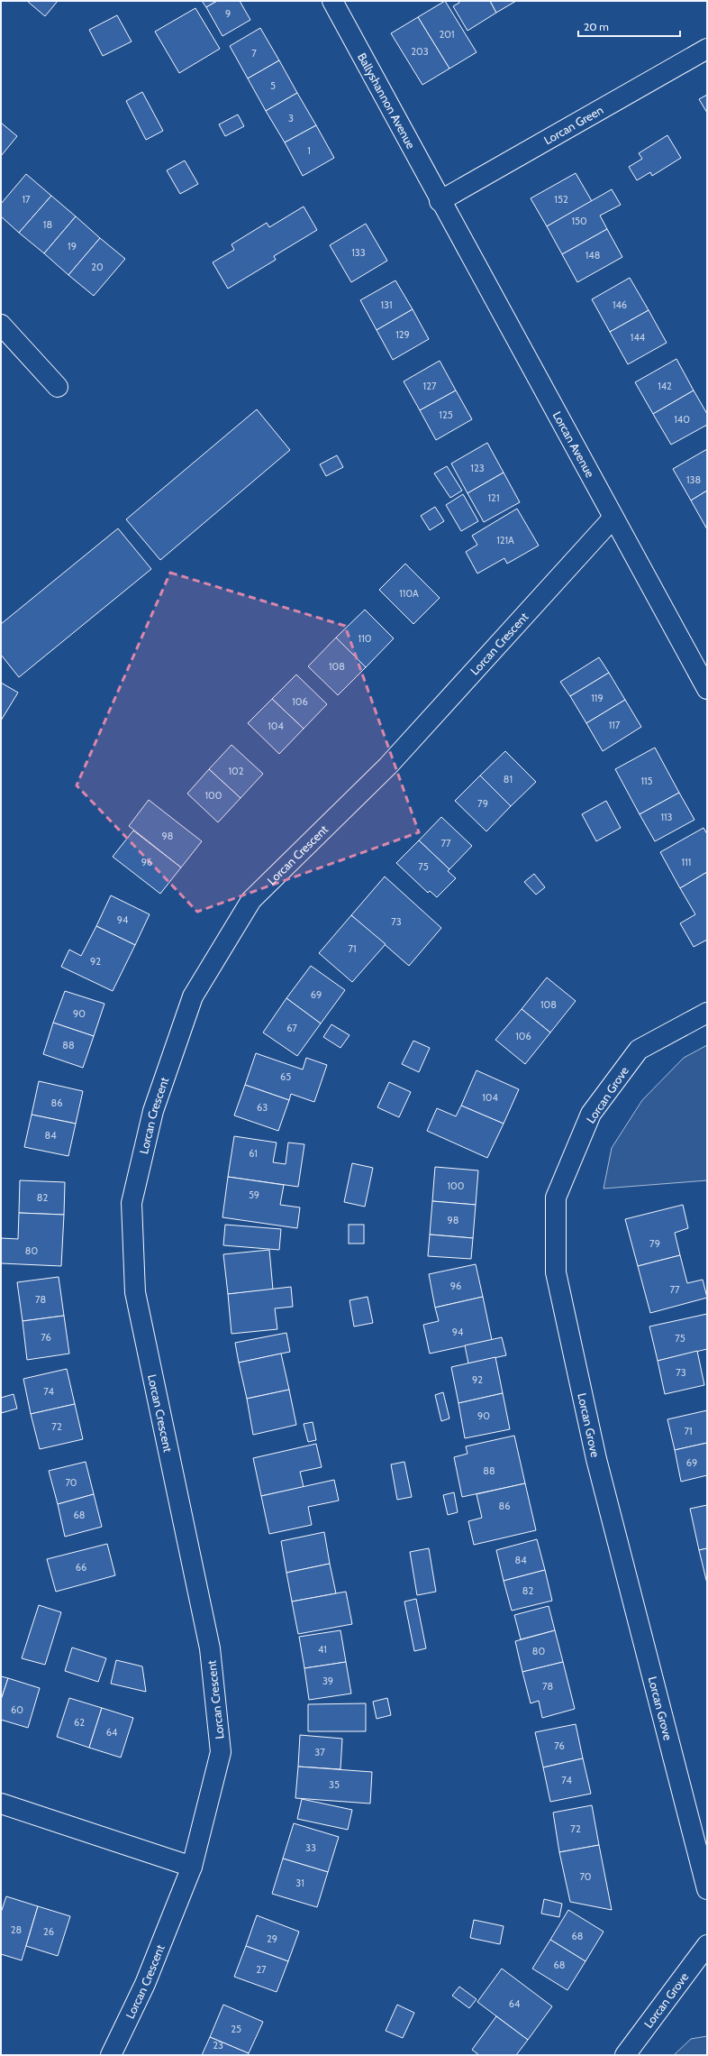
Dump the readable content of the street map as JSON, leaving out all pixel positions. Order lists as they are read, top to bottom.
{
  "streets": {
    "street": [
      "Ballyshannon Avenue",
      "Lorcan Green",
      "Lorcan Avenue",
      "Lorcan Crescent",
      "Lorcan Grove"
    ]
  },
  "crossings": [
    ["Ballyshannon Avenue", "Lorcan Green"],
    ["Ballyshannon Avenue", "Lorcan Avenue"],
    ["Lorcan Green", "Lorcan Avenue"],
    ["Lorcan Avenue", "Lorcan Crescent"]
  ],
  "house_numbers": [
    "9",
    "201",
    "203",
    "7",
    "5",
    "3",
    "1",
    "17",
    "152",
    "150",
    "18",
    "19",
    "133",
    "148",
    "20",
    "131",
    "146",
    "129",
    "144",
    "127",
    "142",
    "125",
    "140",
    "123",
    "138",
    "121",
    "121A",
    "110A",
    "110",
    "108",
    "119",
    "106",
    "117",
    "104",
    "102",
    "81",
    "115",
    "100",
    "79",
    "113",
    "98",
    "77",
    "96",
    "111",
    "75",
    "94",
    "73",
    "71",
    "92",
    "69",
    "108",
    "90",
    "67",
    "106",
    "88",
    "65",
    "104",
    "86",
    "63",
    "84",
    "61",
    "100",
    "59",
    "82",
    "98",
    "79",
    "80",
    "96",
    "77",
    "78",
    "94",
    "76",
    "75",
    "73",
    "92",
    "74",
    "90",
    "72",
    "71",
    "69",
    "88",
    "70",
    "86",
    "68",
    "84",
    "66",
    "82",
    "41",
    "80",
    "39",
    "78",
    "60",
    "62",
    "64",
    "76",
    "37",
    "74",
    "35",
    "72",
    "33",
    "70",
    "31",
    "28",
    "26",
    "68",
    "29",
    "68",
    "27",
    "64",
    "25",
    "23"
  ],
  "scale_bar": "20 m"
}
